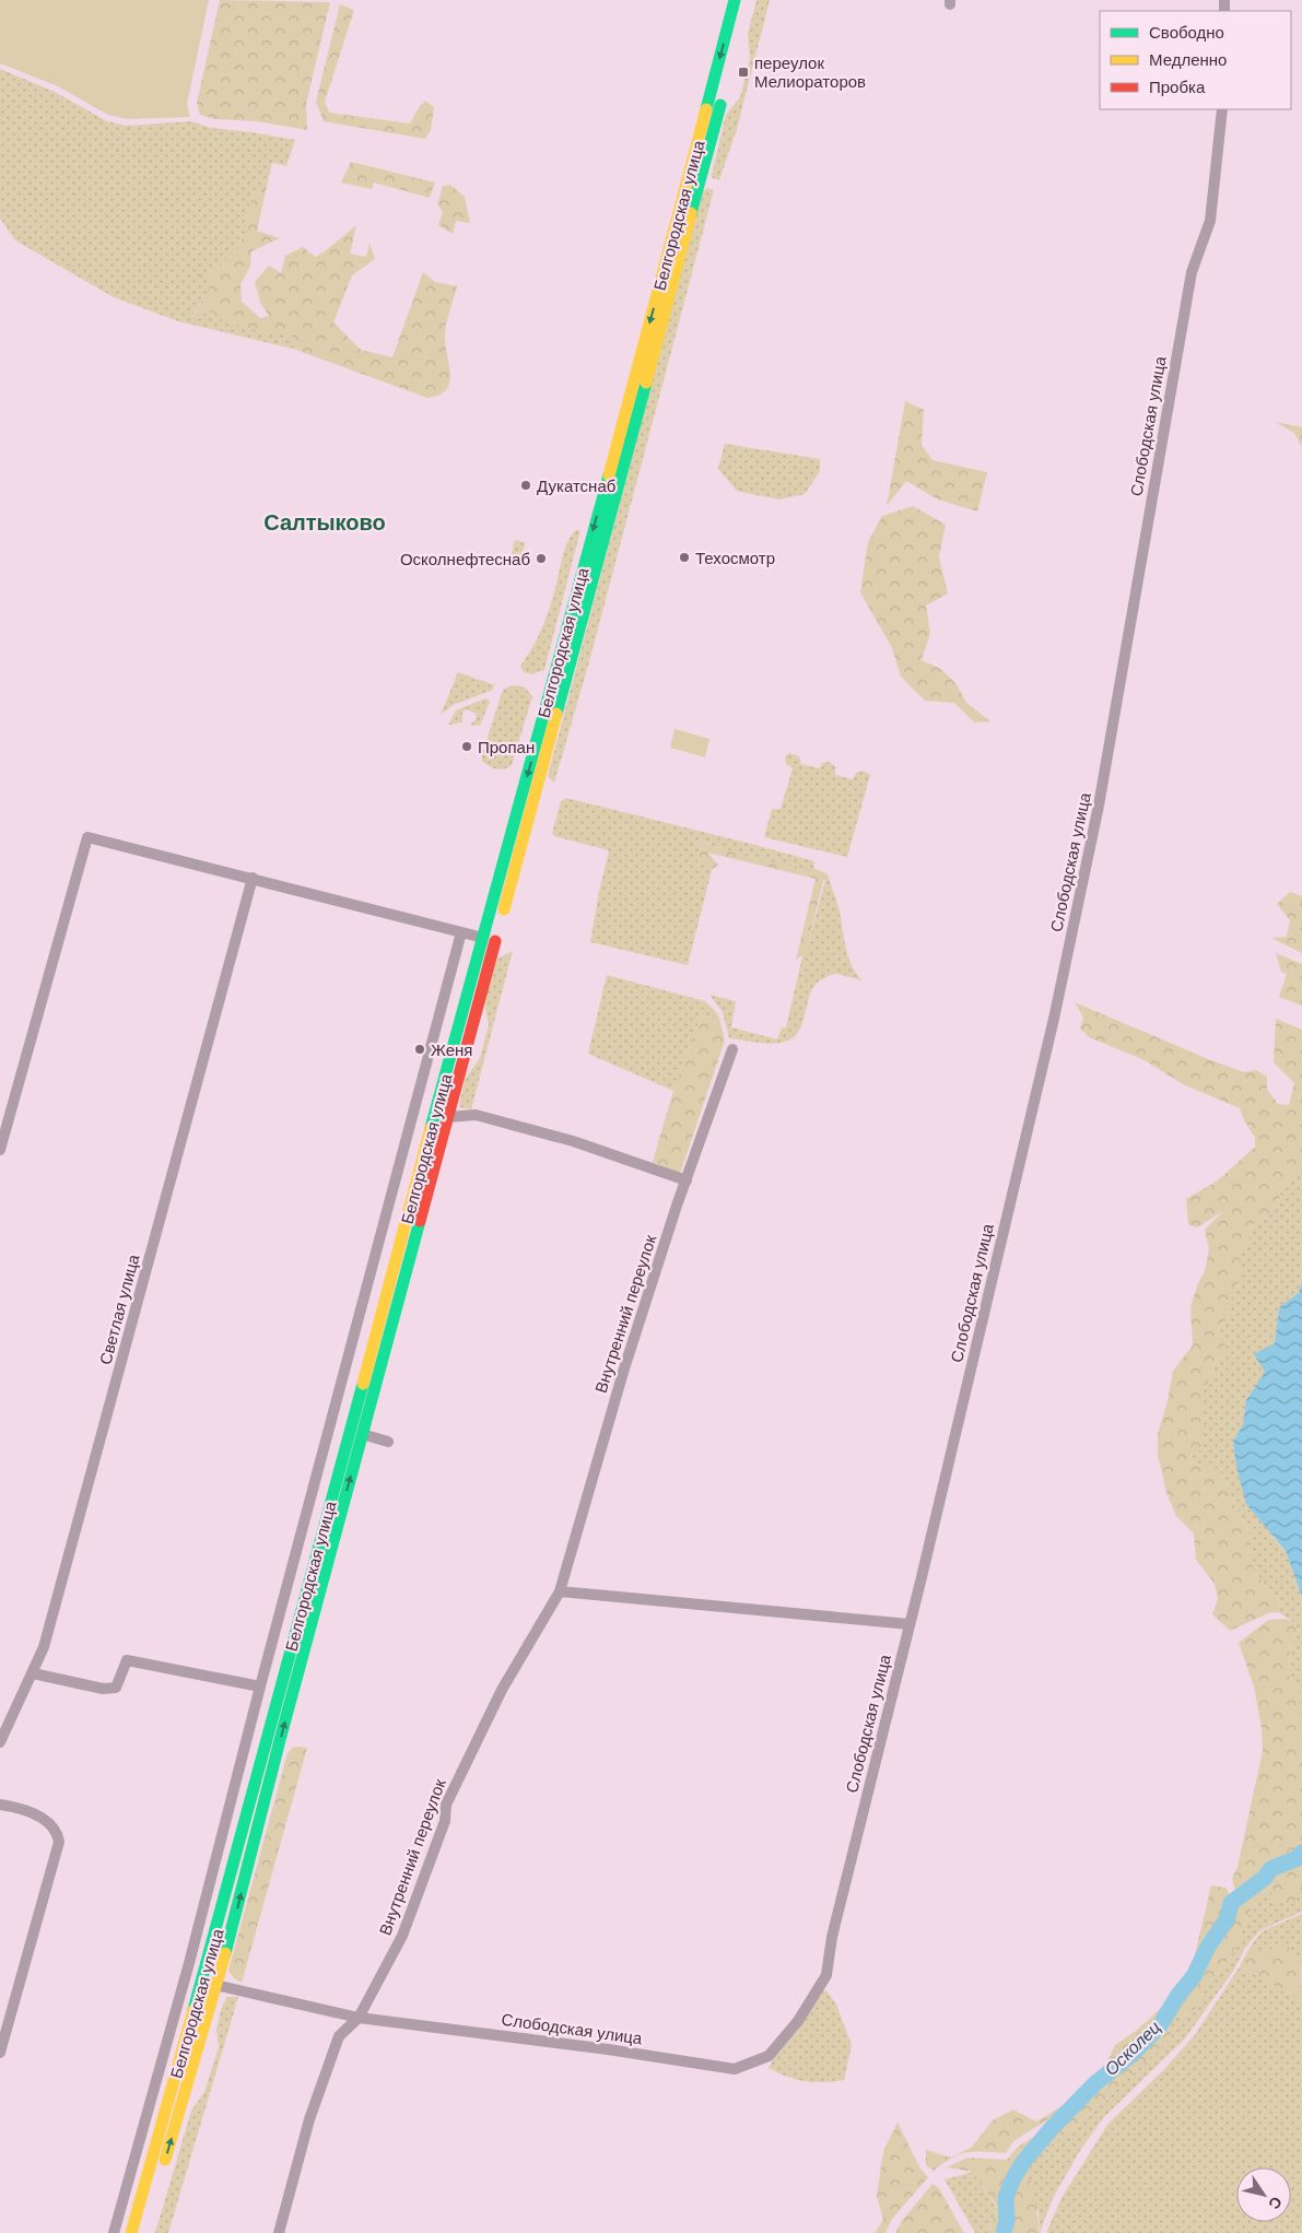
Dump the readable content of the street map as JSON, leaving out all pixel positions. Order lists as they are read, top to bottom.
{
  "streets": {
    "main road": ["Белгородская улица"],
    "street": ["Слободская улица", "Светлая улица", "Внутренний переулок"]
  },
  "crossings": [
    ["Белгородская улица", "Слободская улица"],
    ["Слободская улица", "Внутренний переулок"]
  ],
  "districts": ["Салтыково"],
  "water": ["Осколец"],
  "places": {
    "transit": ["переулок Мелиораторов"],
    "other": [
      "Дукатснаб",
      "Техосмотр",
      "Осколнефтеснаб",
      "Пропан",
      "Женя"
    ]
  },
  "legend": ["Свободно", "Медленно", "Пробка"],
  "north": "bottom right"
}
